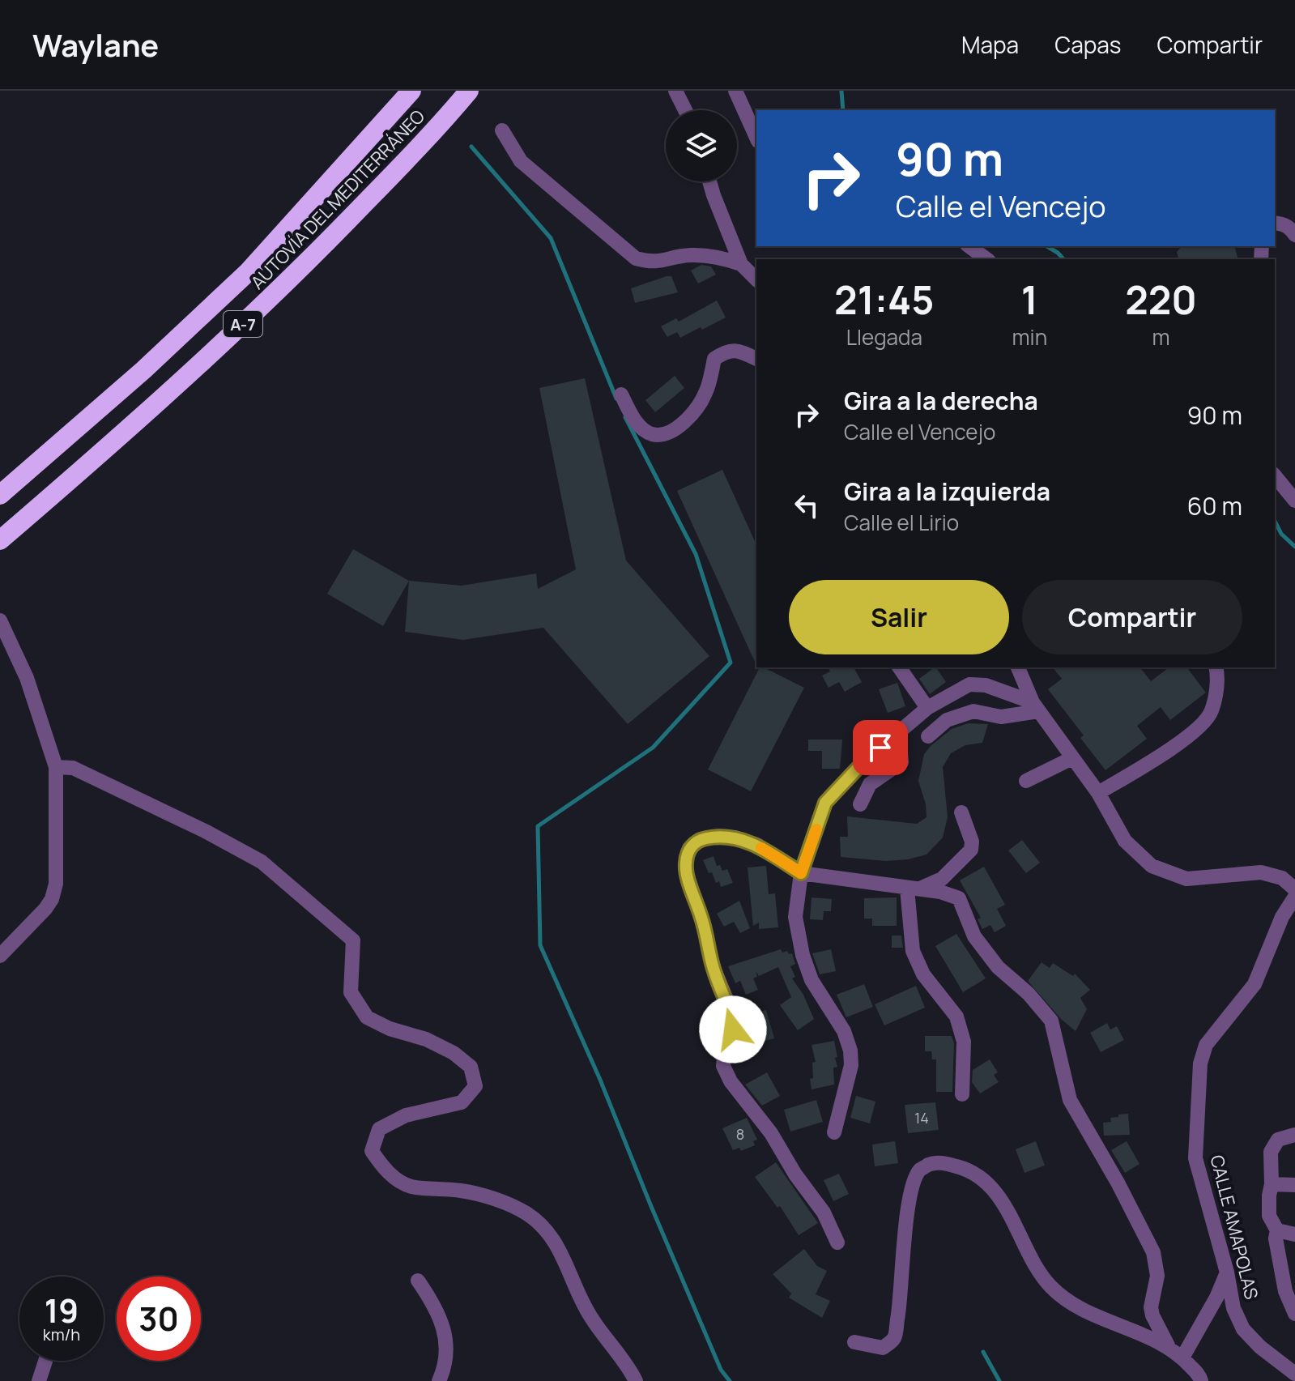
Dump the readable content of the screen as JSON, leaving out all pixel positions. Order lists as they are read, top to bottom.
{
  "streets": {
    "highway": ["AUTOVÍA DEL MEDITERRÁNEO", "A-7"],
    "street": ["CALLE AMAPOLAS"]
  },
  "house_numbers": ["14", "8"],
  "page": {
    "header": "Waylane",
    "nav": ["Mapa", "Capas", "Compartir"],
    "turn": ["90 m", "Calle el Vencejo"],
    "eta": [
      "21:45",
      "Llegada",
      "1",
      "min",
      "220",
      "m"
    ],
    "list": [
      {
        "name": "Gira a la derecha",
        "note": "Calle el Vencejo",
        "value": "90 m"
      },
      {
        "name": "Gira a la izquierda",
        "note": "Calle el Lirio",
        "value": "60 m"
      }
    ],
    "buttons": ["Salir", "Compartir"],
    "speed": "19 km/h",
    "limit": "30"
  }
}
